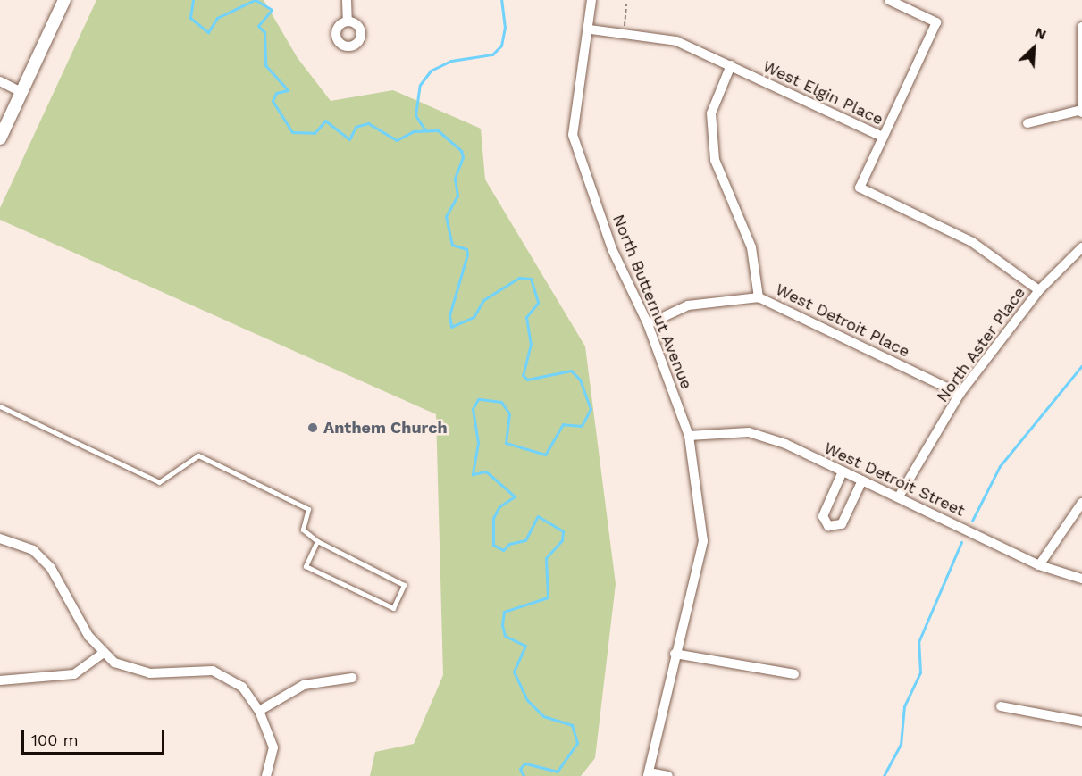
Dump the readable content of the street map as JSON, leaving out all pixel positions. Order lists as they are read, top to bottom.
{
  "streets": {
    "street": [
      "West Elgin Place",
      "North Butternut Avenue",
      "West Detroit Place",
      "North Aster Place",
      "West Detroit Street"
    ]
  },
  "crossings": [
    ["West Elgin Place", "North Butternut Avenue"],
    ["West Elgin Place", "North Aster Place"],
    ["North Butternut Avenue", "West Detroit Place"],
    ["North Butternut Avenue", "West Detroit Street"],
    ["West Detroit Place", "North Aster Place"],
    ["North Aster Place", "West Detroit Street"]
  ],
  "places": ["Anthem Church"],
  "scale_bar": "100 m",
  "north": "top right"
}
